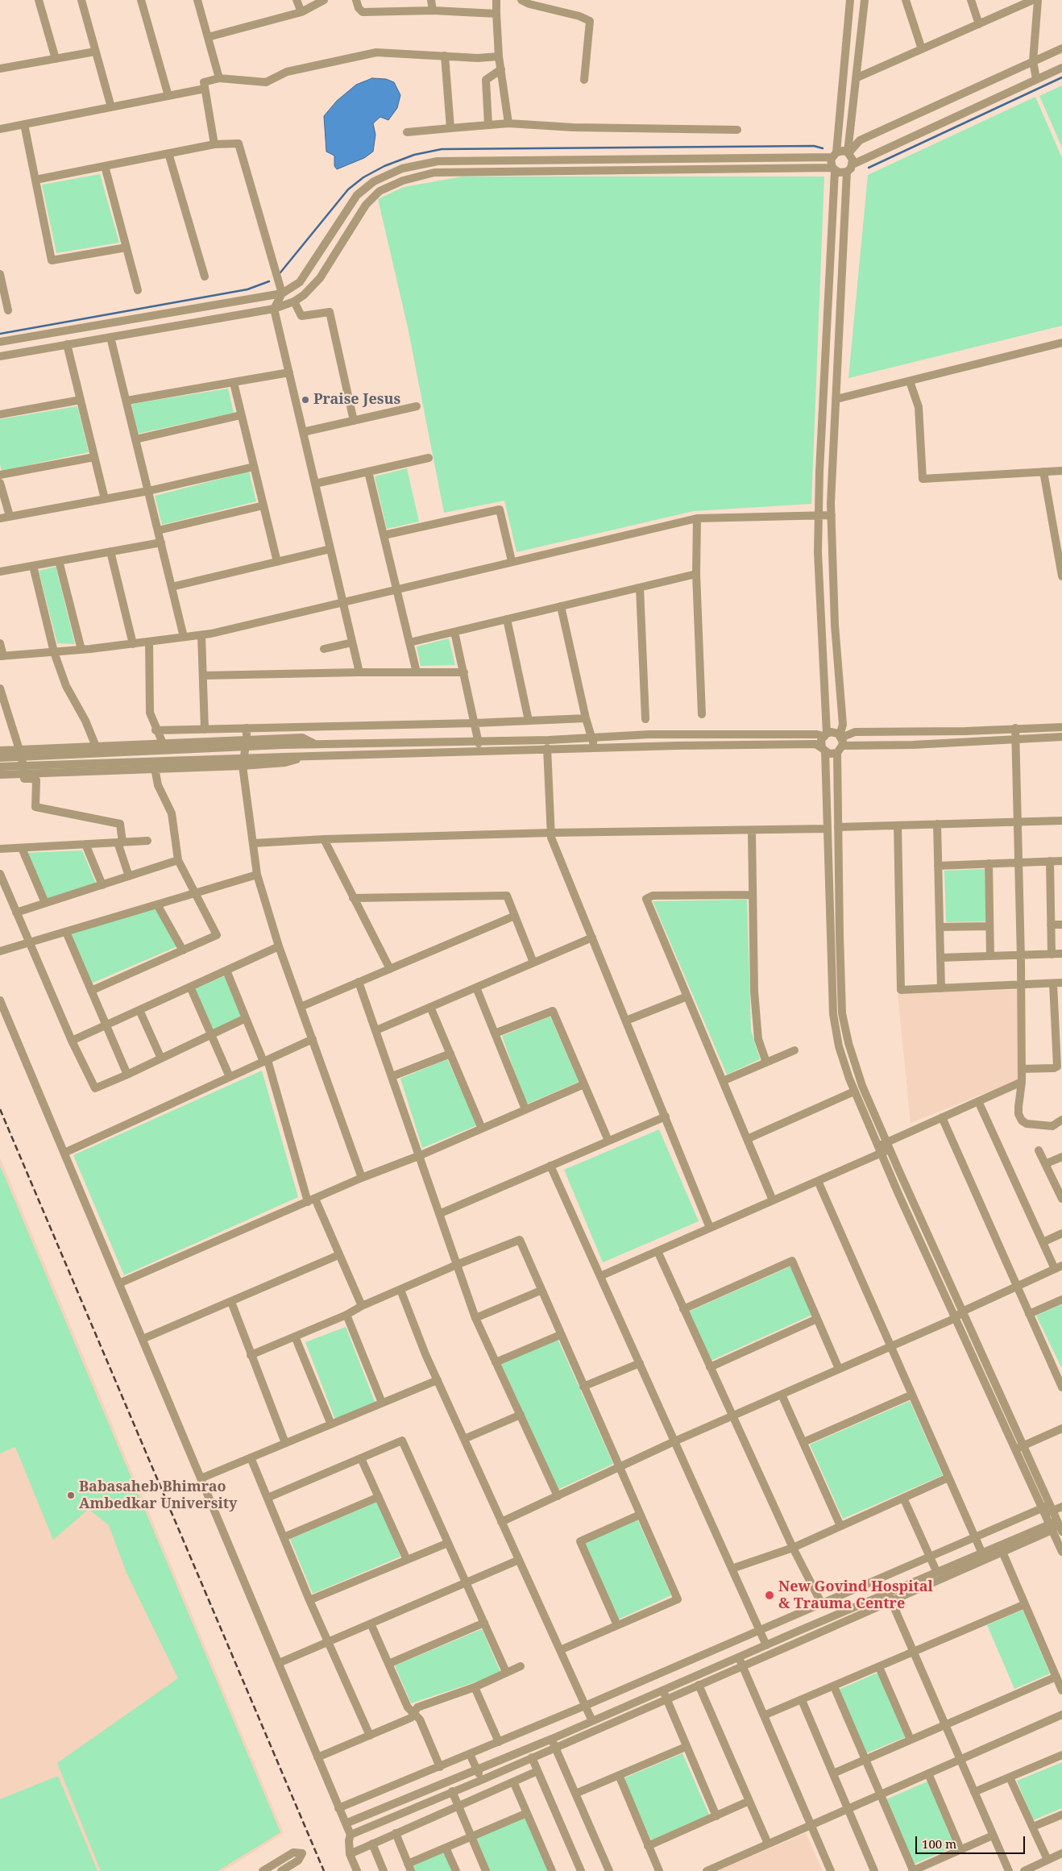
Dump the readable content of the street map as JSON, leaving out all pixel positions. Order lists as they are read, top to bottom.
{
  "places": ["Praise Jesus", "Babasaheb Bhimrao Ambedkar University", "New Govind Hospital & Trauma Centre"],
  "scale_bar": "100 m"
}
